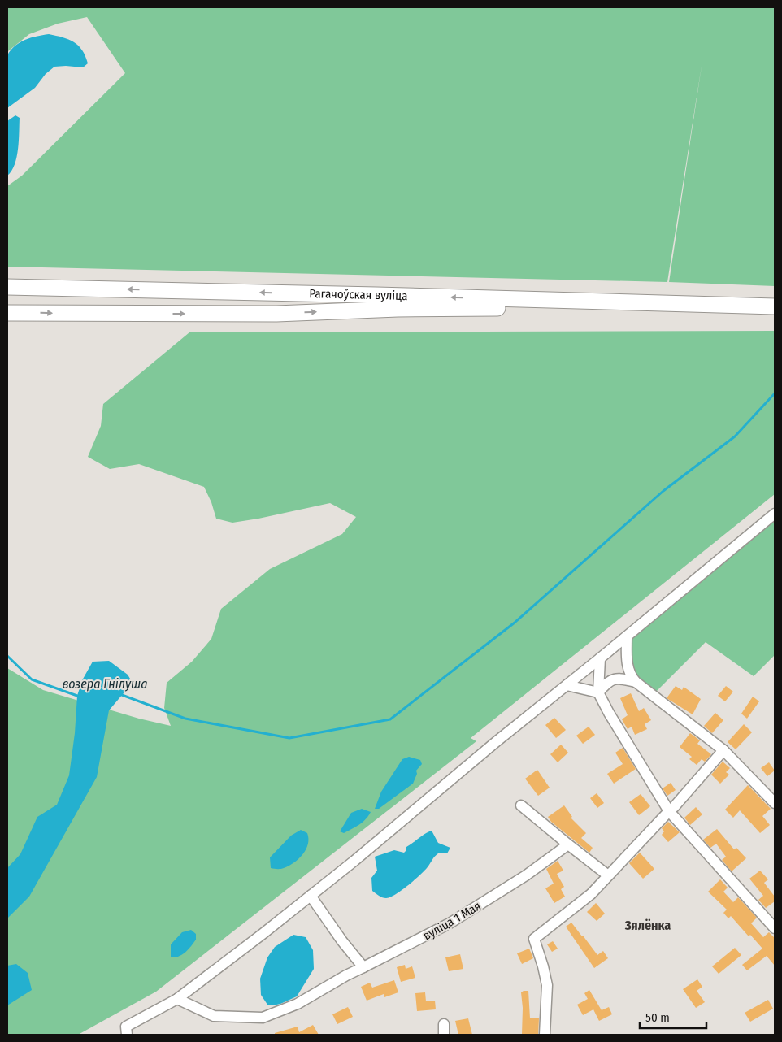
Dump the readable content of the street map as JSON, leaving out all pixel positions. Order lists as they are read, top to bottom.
{
  "streets": {
    "main road": ["Рагачоўская вуліца"],
    "street": ["вуліца 1 Мая"]
  },
  "districts": ["Зялёнка"],
  "water": ["возера Гнілуша"],
  "scale_bar": "50 m"
}
